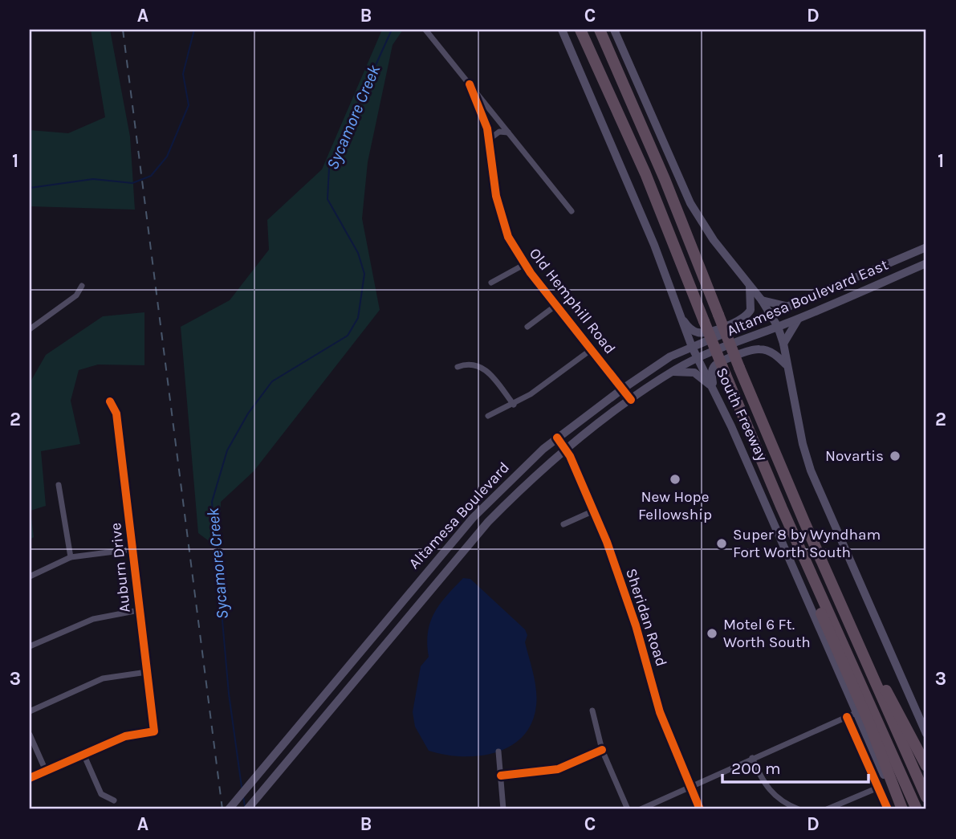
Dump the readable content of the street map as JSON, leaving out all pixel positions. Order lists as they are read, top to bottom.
{
  "streets": {
    "highway": ["South Freeway"],
    "main road": ["Altamesa Boulevard East", "Altamesa Boulevard"],
    "street": ["Old Hemphill Road", "Auburn Drive", "Sheridan Road"]
  },
  "crossings": [
    ["Altamesa Boulevard East", "South Freeway"],
    ["Altamesa Boulevard East", "Altamesa Boulevard"],
    ["Old Hemphill Road", "Altamesa Boulevard"],
    ["South Freeway", "Altamesa Boulevard"],
    ["Altamesa Boulevard", "Sheridan Road"]
  ],
  "water": ["Sycamore Creek"],
  "places": [
    "Novartis",
    "New Hope Fellowship",
    "Super 8 by Wyndham Fort Worth South",
    "Motel 6 Ft. Worth South"
  ],
  "scale_bar": "200 m",
  "grid": {
    "columns": [
      "A",
      "B",
      "C",
      "D"
    ],
    "rows": ["1", "2", "3"]
  }
}
